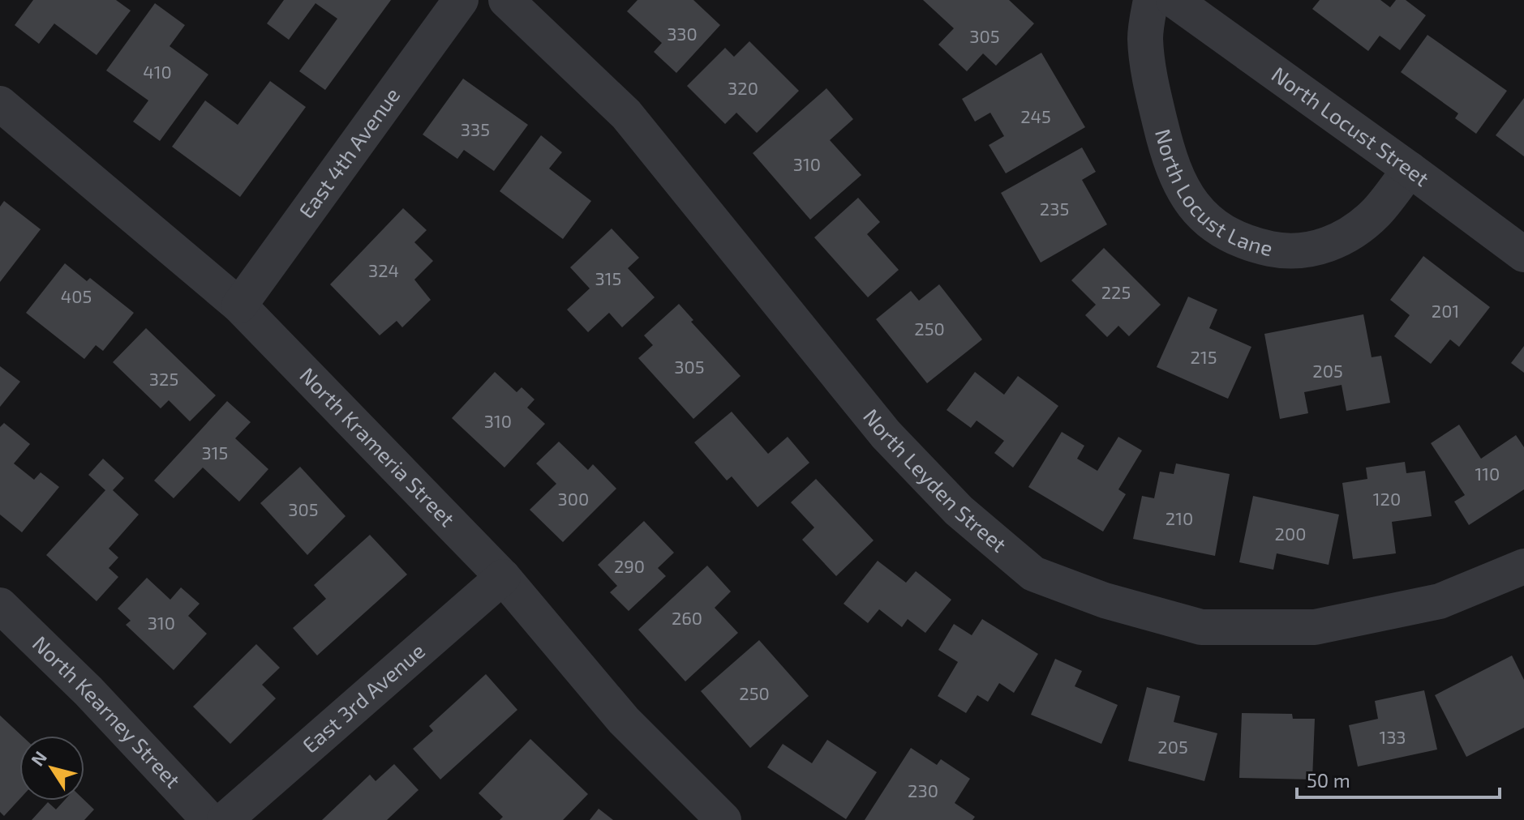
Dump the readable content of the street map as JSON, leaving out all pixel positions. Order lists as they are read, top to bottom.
{
  "streets": {
    "street": [
      "North Locust Street",
      "East 4th Avenue",
      "North Locust Lane",
      "North Krameria Street",
      "North Leyden Street",
      "East 3rd Avenue",
      "North Kearney Street"
    ]
  },
  "crossings": [
    ["North Locust Street", "North Locust Lane"],
    ["East 4th Avenue", "North Krameria Street"],
    ["North Krameria Street", "East 3rd Avenue"]
  ],
  "house_numbers": [
    "330",
    "305",
    "410",
    "320",
    "245",
    "335",
    "310",
    "235",
    "324",
    "315",
    "225",
    "405",
    "201",
    "250",
    "215",
    "305",
    "205",
    "325",
    "310",
    "315",
    "110",
    "300",
    "120",
    "305",
    "210",
    "200",
    "290",
    "260",
    "310",
    "250",
    "133",
    "205",
    "230"
  ],
  "scale_bar": "50 m",
  "north": "top left"
}
